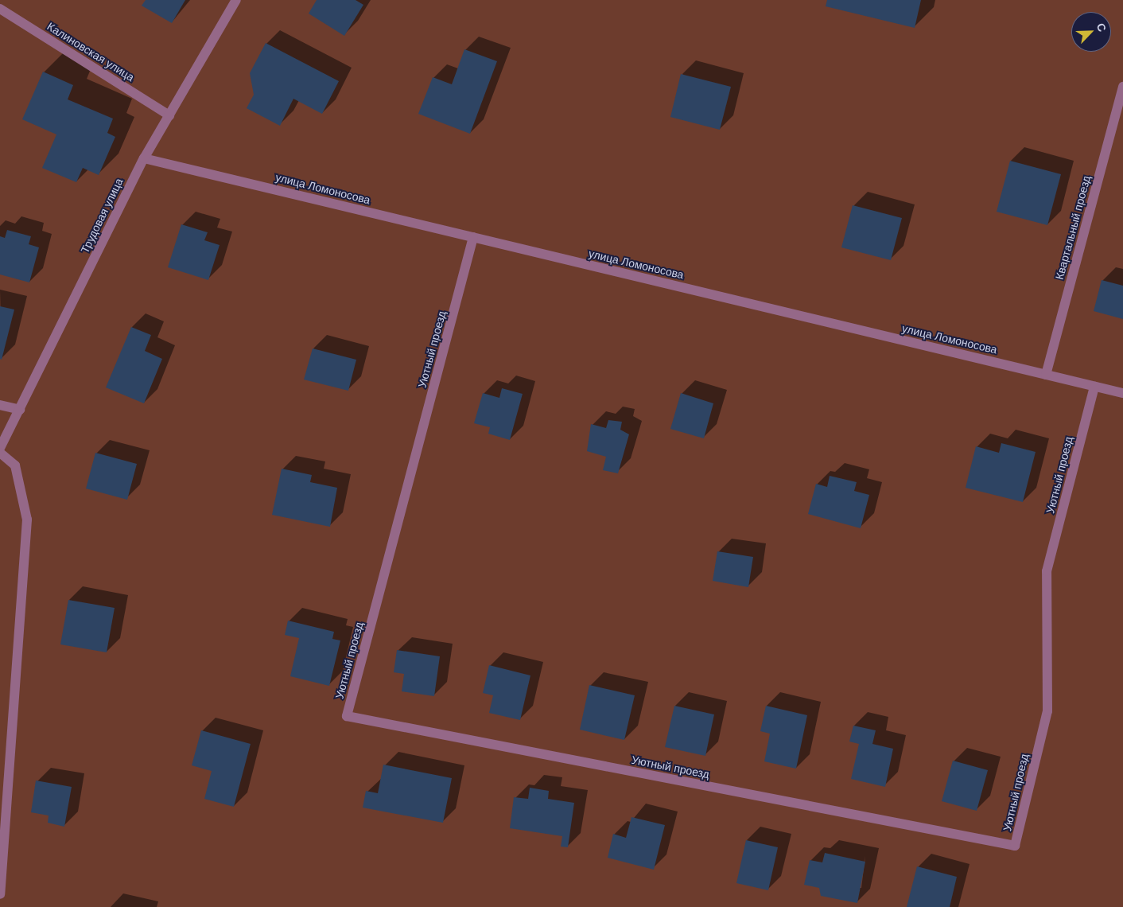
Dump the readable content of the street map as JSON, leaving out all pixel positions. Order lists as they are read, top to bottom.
{
  "streets": {
    "street": [
      "Калиновская улица",
      "улица Ломоносова",
      "Трудовая улица",
      "Квартальный проезд",
      "Уютный проезд"
    ]
  },
  "crossings": [
    ["Калиновская улица", "Трудовая улица"],
    ["улица Ломоносова", "Трудовая улица"],
    ["улица Ломоносова", "Квартальный проезд"],
    ["улица Ломоносова", "Уютный проезд"]
  ],
  "north": "top right"
}
